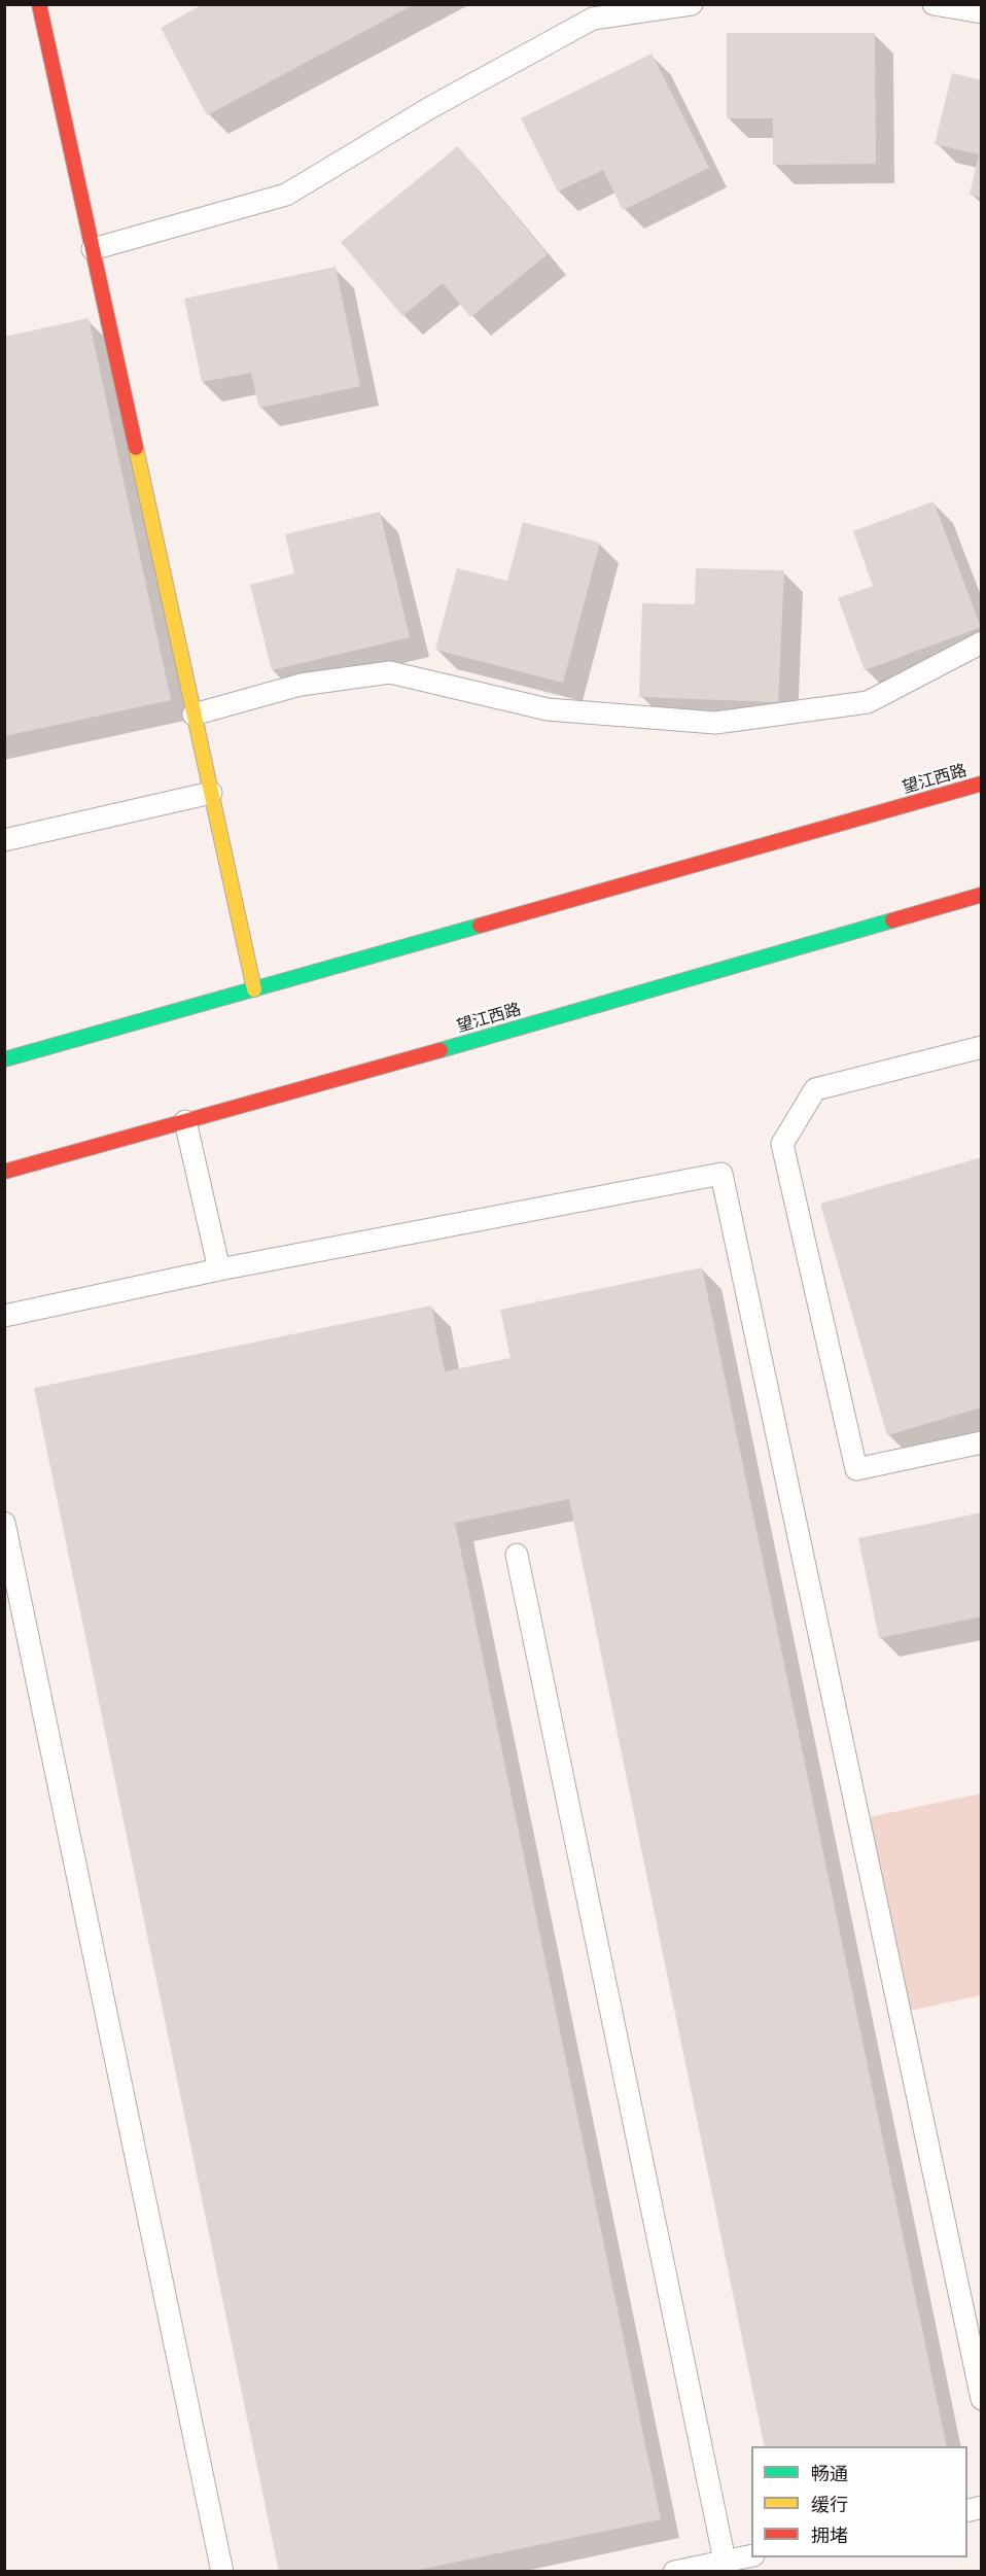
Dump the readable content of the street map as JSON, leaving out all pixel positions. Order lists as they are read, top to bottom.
{
  "streets": {
    "main road": ["望江西路"]
  },
  "legend": ["畅通", "缓行", "拥堵"]
}
